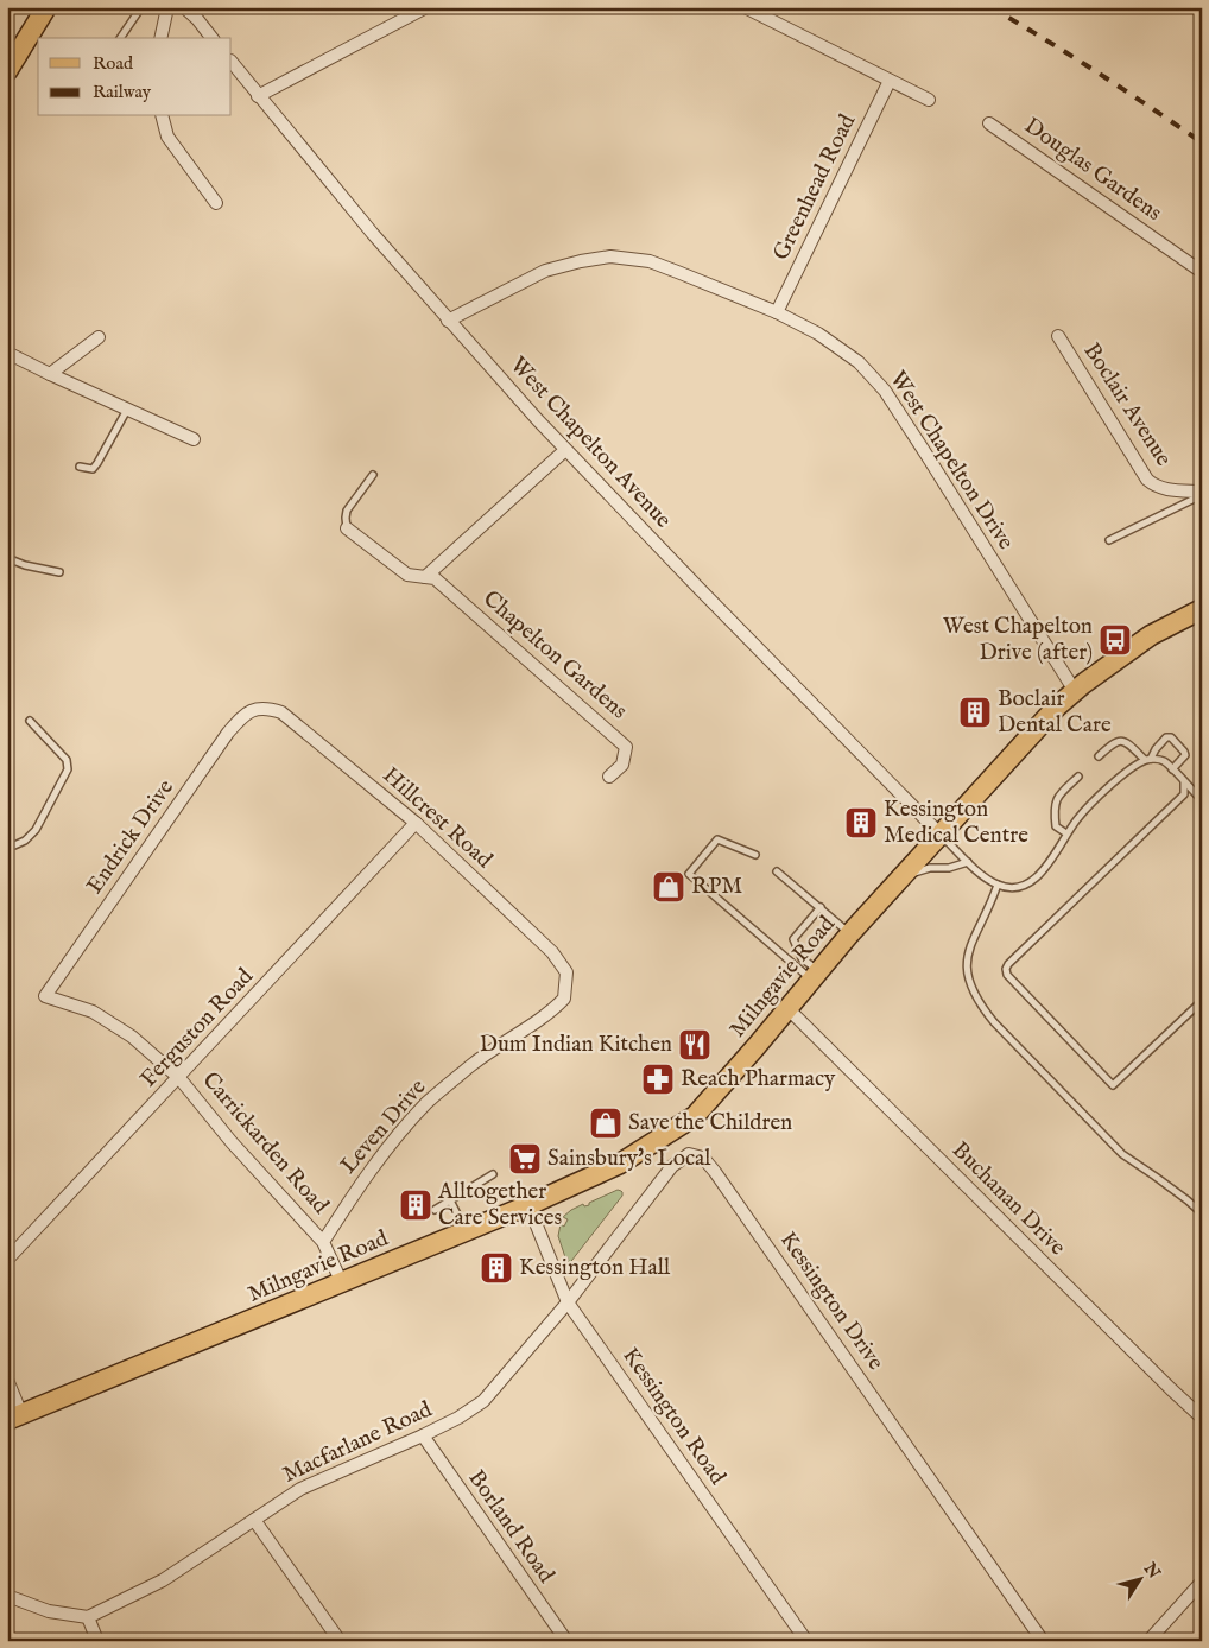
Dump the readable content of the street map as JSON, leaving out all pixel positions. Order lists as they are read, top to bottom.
{
  "streets": {
    "main road": ["Milngavie Road"],
    "street": [
      "Douglas Gardens",
      "Greenhead Road",
      "Boclair Avenue",
      "West Chapelton Avenue",
      "West Chapelton Drive",
      "Chapelton Gardens",
      "Hillcrest Road",
      "Endrick Drive",
      "Ferguston Road",
      "Leven Drive",
      "Carrickarden Road",
      "Buchanan Drive",
      "Kessington Drive",
      "Kessington Road",
      "Macfarlane Road",
      "Borland Road"
    ]
  },
  "crossings": [
    ["Greenhead Road", "West Chapelton Drive"],
    ["West Chapelton Avenue", "West Chapelton Drive"],
    ["West Chapelton Avenue", "Milngavie Road"],
    ["West Chapelton Drive", "Milngavie Road"],
    ["Hillcrest Road", "Endrick Drive"],
    ["Hillcrest Road", "Ferguston Road"],
    ["Hillcrest Road", "Leven Drive"],
    ["Endrick Drive", "Carrickarden Road"],
    ["Milngavie Road", "Carrickarden Road"],
    ["Milngavie Road", "Buchanan Drive"],
    ["Milngavie Road", "Kessington Road"],
    ["Ferguston Road", "Carrickarden Road"],
    ["Leven Drive", "Carrickarden Road"],
    ["Kessington Drive", "Kessington Road"],
    ["Kessington Drive", "Macfarlane Road"],
    ["Kessington Road", "Macfarlane Road"],
    ["Macfarlane Road", "Borland Road"]
  ],
  "places": {
    "bus stop": ["West Chapelton Drive (after)"],
    "building": [
      "Boclair Dental Care",
      "Kessington Medical Centre",
      "Alltogether Care Services",
      "Kessington Hall"
    ],
    "shop": ["RPM", "Save the Children"],
    "restaurant": ["Dum Indian Kitchen"],
    "pharmacy": ["Reach Pharmacy"],
    "supermarket": ["Sainsbury's Local"]
  },
  "legend": ["Road", "Railway"],
  "north": "top right"
}
